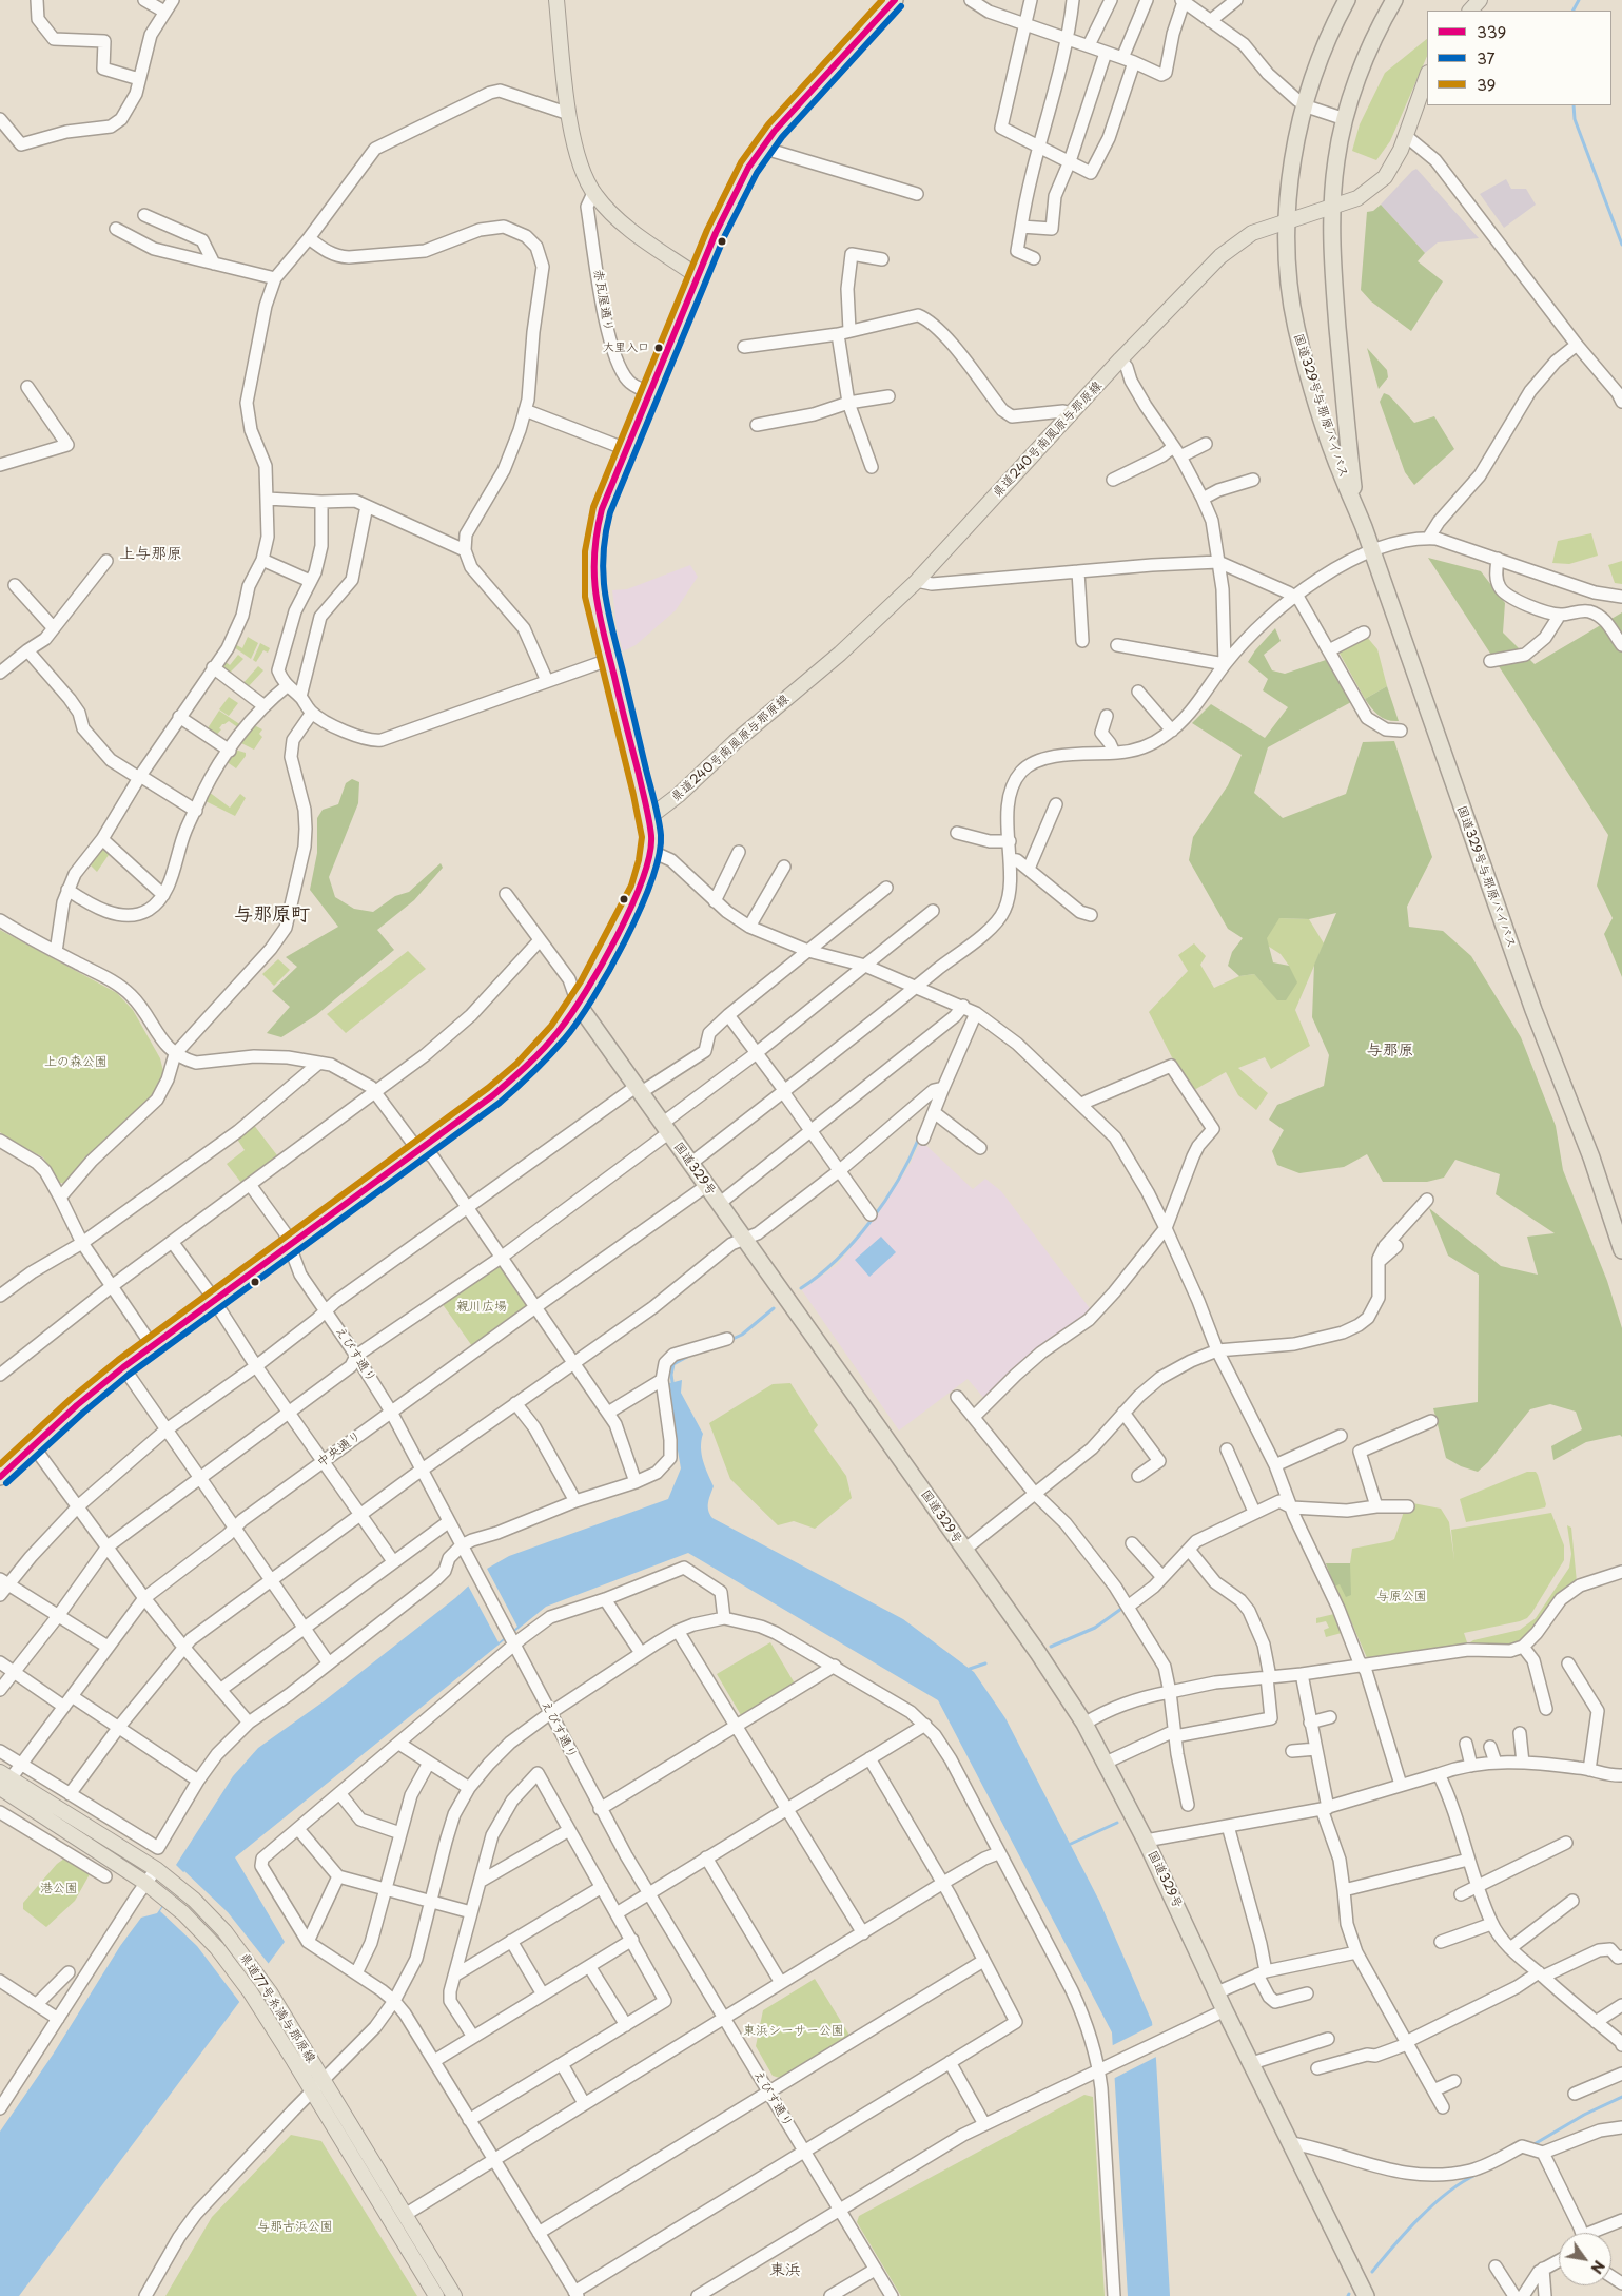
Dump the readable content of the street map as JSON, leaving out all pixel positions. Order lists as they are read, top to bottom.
{
  "streets": {
    "highway": ["国道329号与那原バイパス", "国道329号"],
    "main road": ["県道240号南風原与那原線", "県道77号糸満与那原線"],
    "street": ["赤瓦屋通り", "えびす通り", "中央通り"]
  },
  "crossings": [
    ["国道329号与那原バイパス", "県道240号南風原与那原線"],
    ["国道329号", "中央通り"],
    ["えびす通り", "中央通り"],
    ["中央通り", "県道77号糸満与那原線"]
  ],
  "districts": [
    "上与那原",
    "与那原町",
    "与那原",
    "東浜"
  ],
  "parks": [
    "上の森公園",
    "親川広場",
    "与原公園",
    "港公園",
    "東浜シーサー公園",
    "与那古浜公園"
  ],
  "places": ["大里入口"],
  "lines": ["transit line 339", "transit line 39", "transit line 37"],
  "legend": ["339", "37", "39"],
  "north": "bottom right"
}
